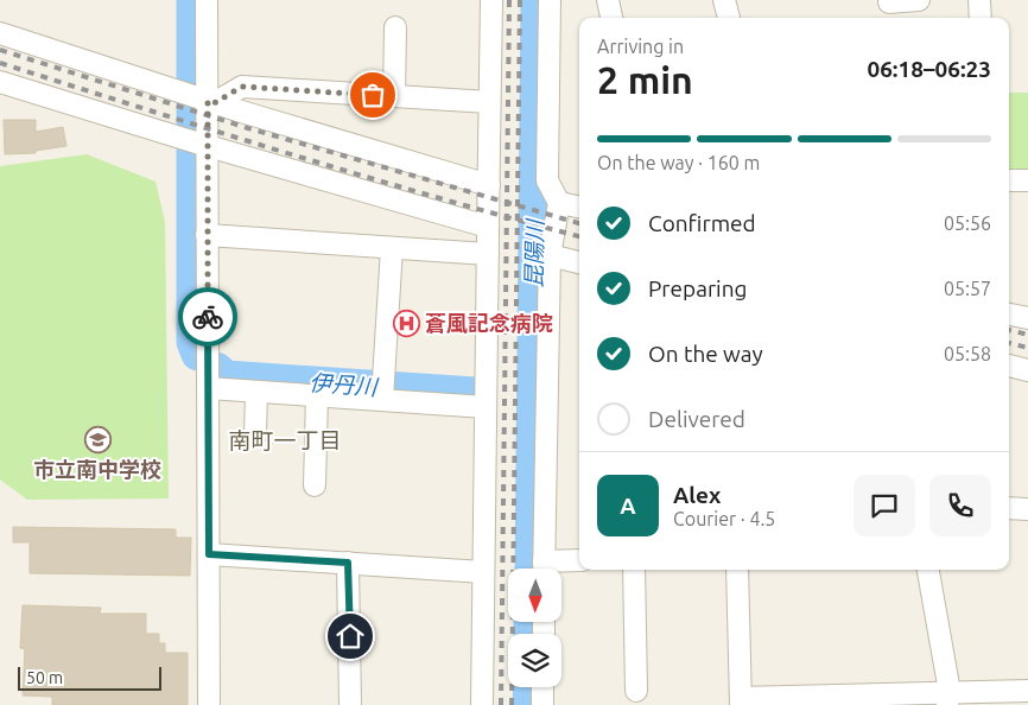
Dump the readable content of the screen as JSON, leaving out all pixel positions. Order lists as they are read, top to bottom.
{
  "districts": ["南町一丁目"],
  "water": ["昆陽川", "伊丹川"],
  "places": {
    "hospital": ["蒼風記念病院"],
    "school or university": ["市立南中学校"]
  },
  "scale_bar": "50 m",
  "north": "bottom",
  "page": {
    "heading": ["2 min", "Arriving in", "06:18–06:23"],
    "panel": ["Alex", "Courier · 4.5"],
    "bar": "On the way · 160 m",
    "list": [
      ["Confirmed", "05:56"],
      ["Preparing", "05:57"],
      ["On the way", "05:58"],
      "Delivered"
    ],
    "round": "A",
    "scale": "50 m"
  }
}
